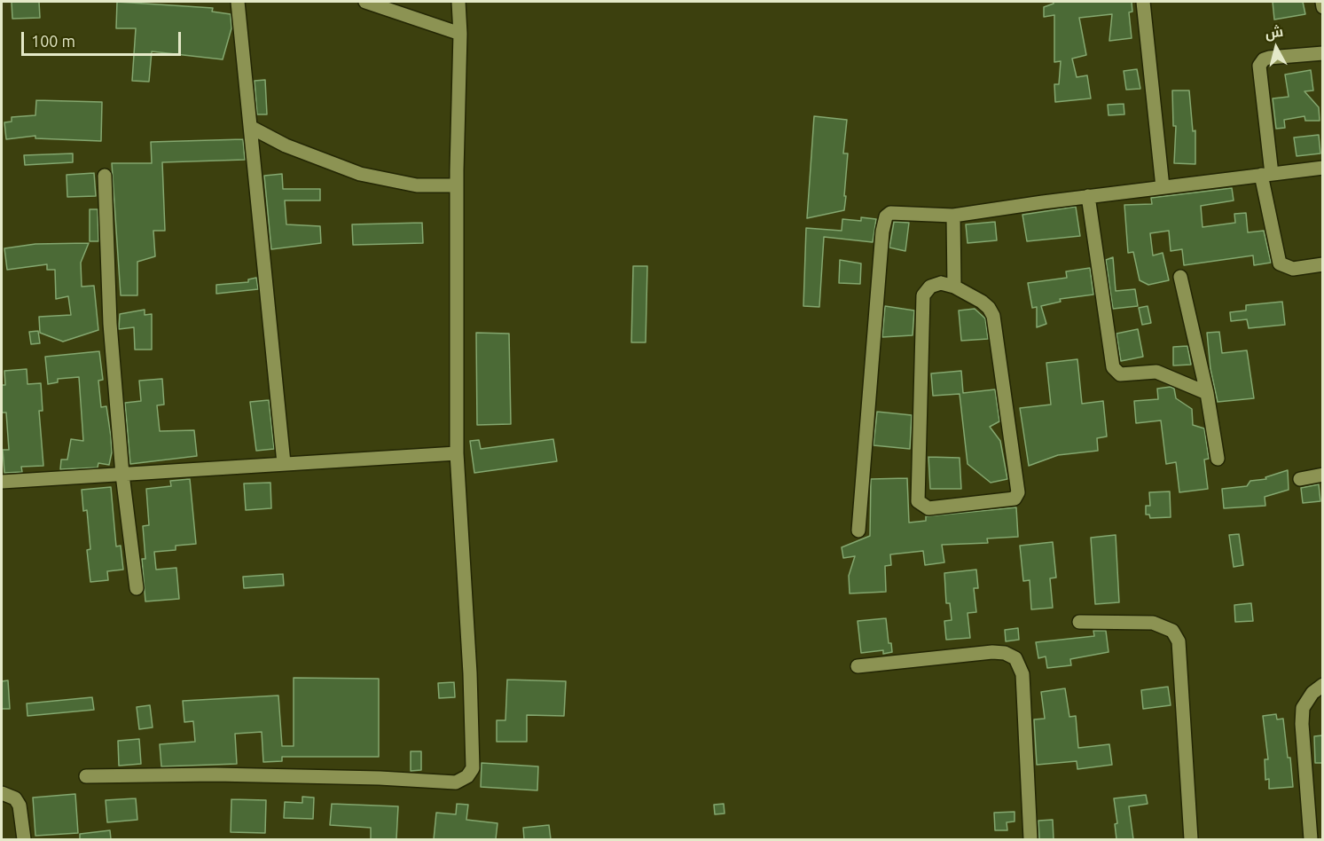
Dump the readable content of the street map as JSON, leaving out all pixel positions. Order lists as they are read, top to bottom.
{
  "scale_bar": "100 m",
  "north": "top"
}
